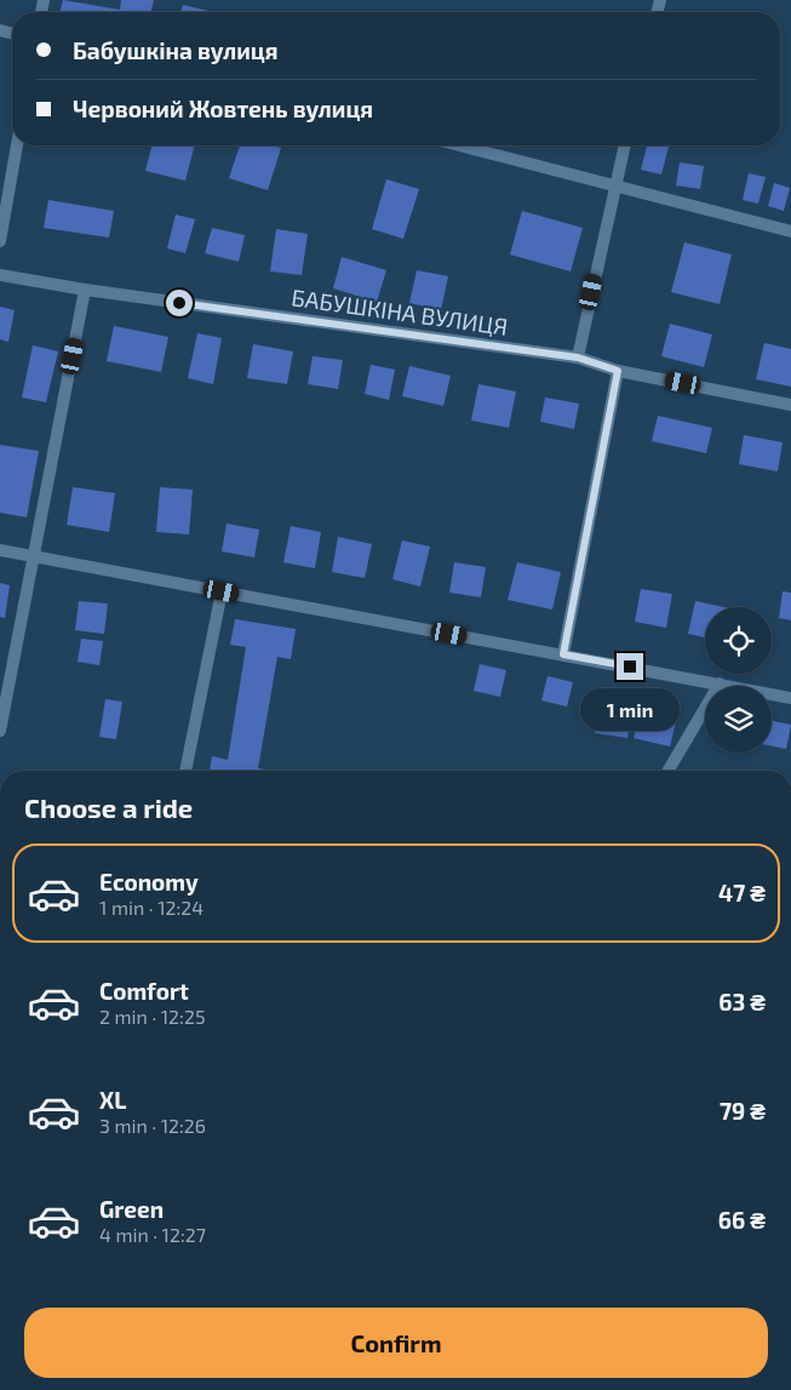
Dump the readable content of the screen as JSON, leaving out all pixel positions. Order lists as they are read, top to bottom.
{
  "streets": {
    "street": ["БАБУШКІНА ВУЛИЦЯ"]
  },
  "page": {
    "banner": ["Бабушкіна вулиця", "Червоний Жовтень вулиця"],
    "bubble": "1 min",
    "heading": "Choose a ride",
    "list": [
      {
        "name": "Economy",
        "note": "1 min · 12:24",
        "value": "47 ₴"
      },
      {
        "name": "Comfort",
        "note": "2 min · 12:25",
        "value": "63 ₴"
      },
      {
        "name": "XL",
        "note": "3 min · 12:26",
        "value": "79 ₴"
      },
      {
        "name": "Green",
        "note": "4 min · 12:27",
        "value": "66 ₴"
      }
    ],
    "buttons": "Confirm"
  }
}
